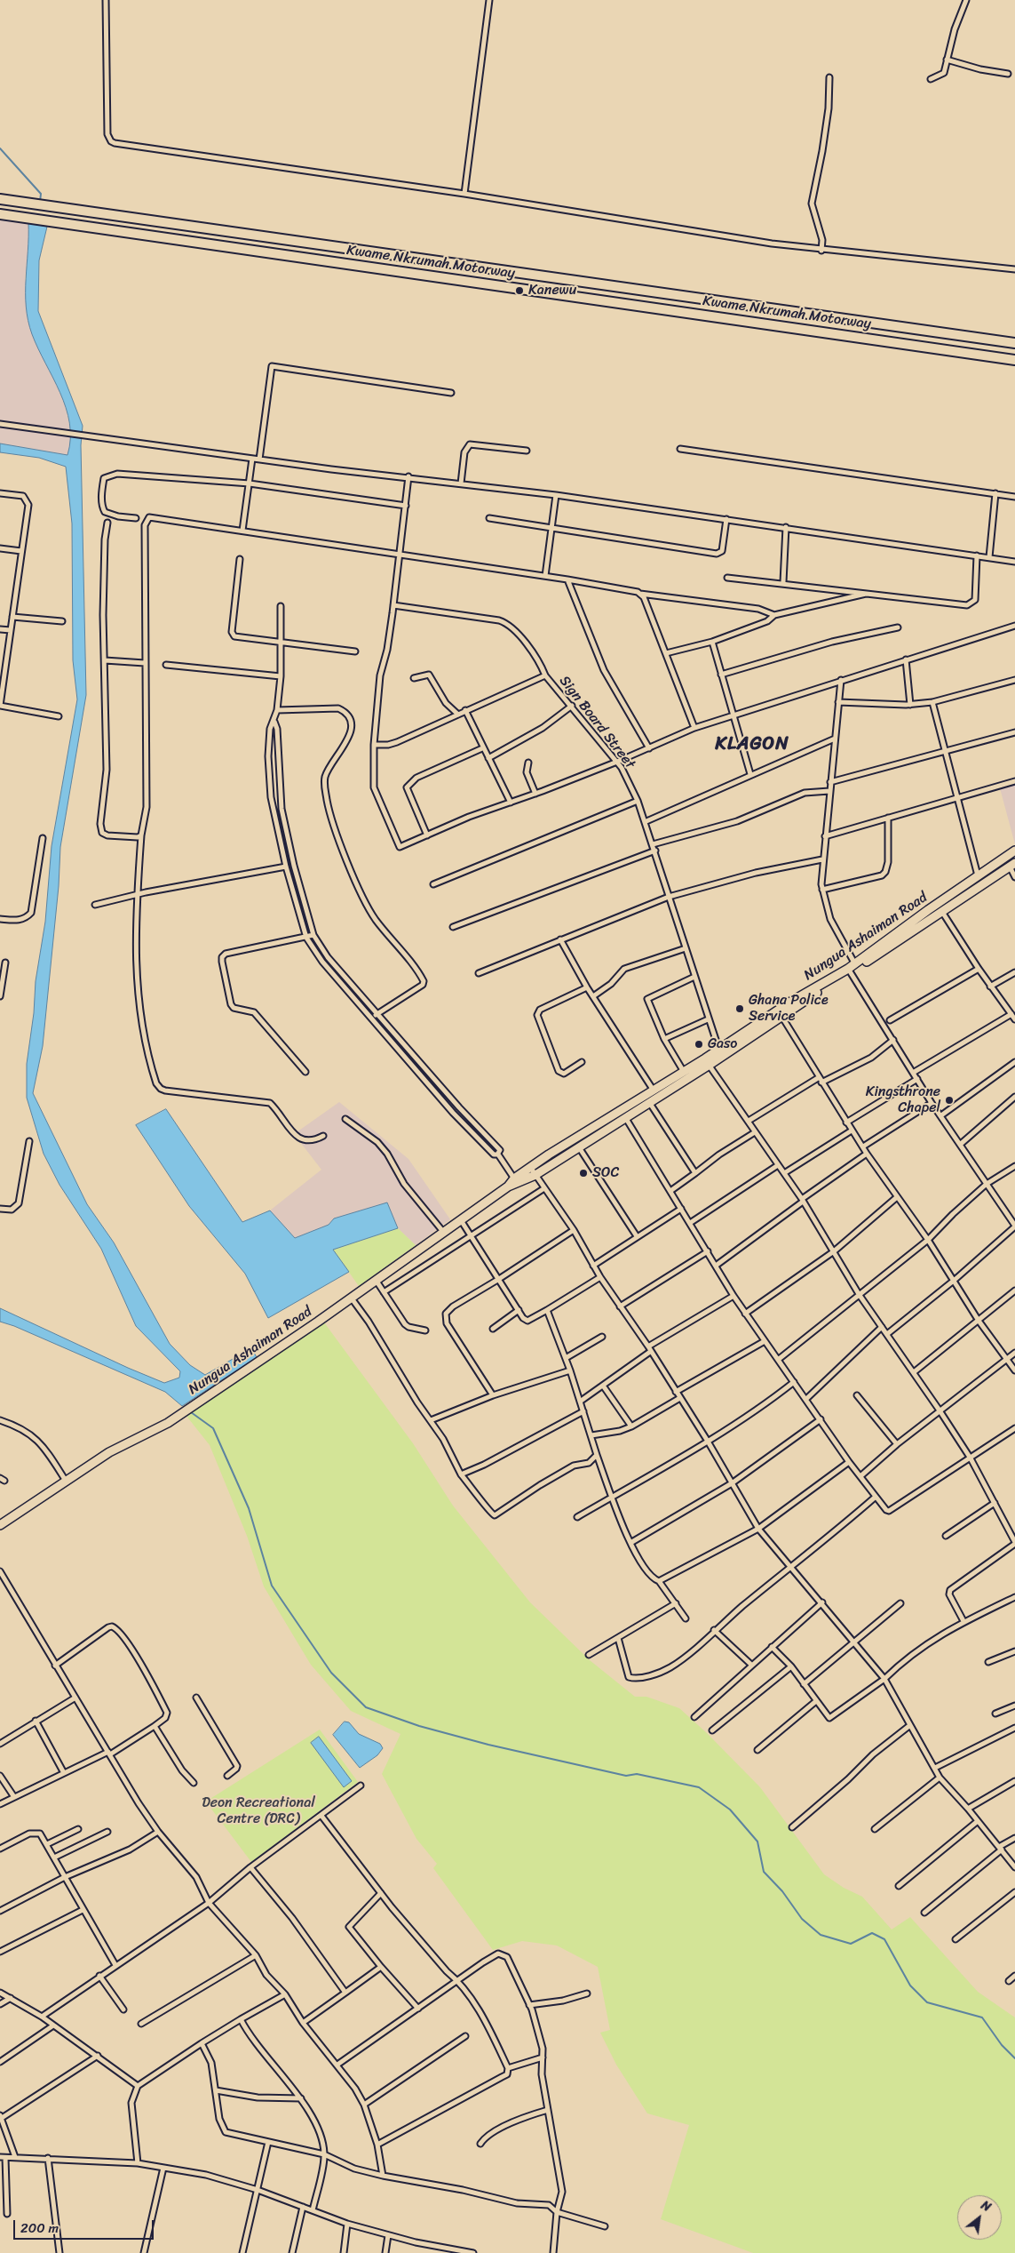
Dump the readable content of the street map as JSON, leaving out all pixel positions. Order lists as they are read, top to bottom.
{
  "streets": {
    "highway": ["Kwame Nkrumah Motorway"],
    "main road": ["Nungua Ashaiman Road"],
    "street": ["Sign Board Street"]
  },
  "crossings": [
    ["Sign Board Street", "Nungua Ashaiman Road"]
  ],
  "districts": ["KLAGON"],
  "parks": ["Deon Recreational Centre (DRC)"],
  "places": [
    "Kanewu",
    "Ghana Police Service",
    "Gaso",
    "Kingsthrone Chapel",
    "SOC"
  ],
  "scale_bar": "200 m",
  "north": "top right"
}
